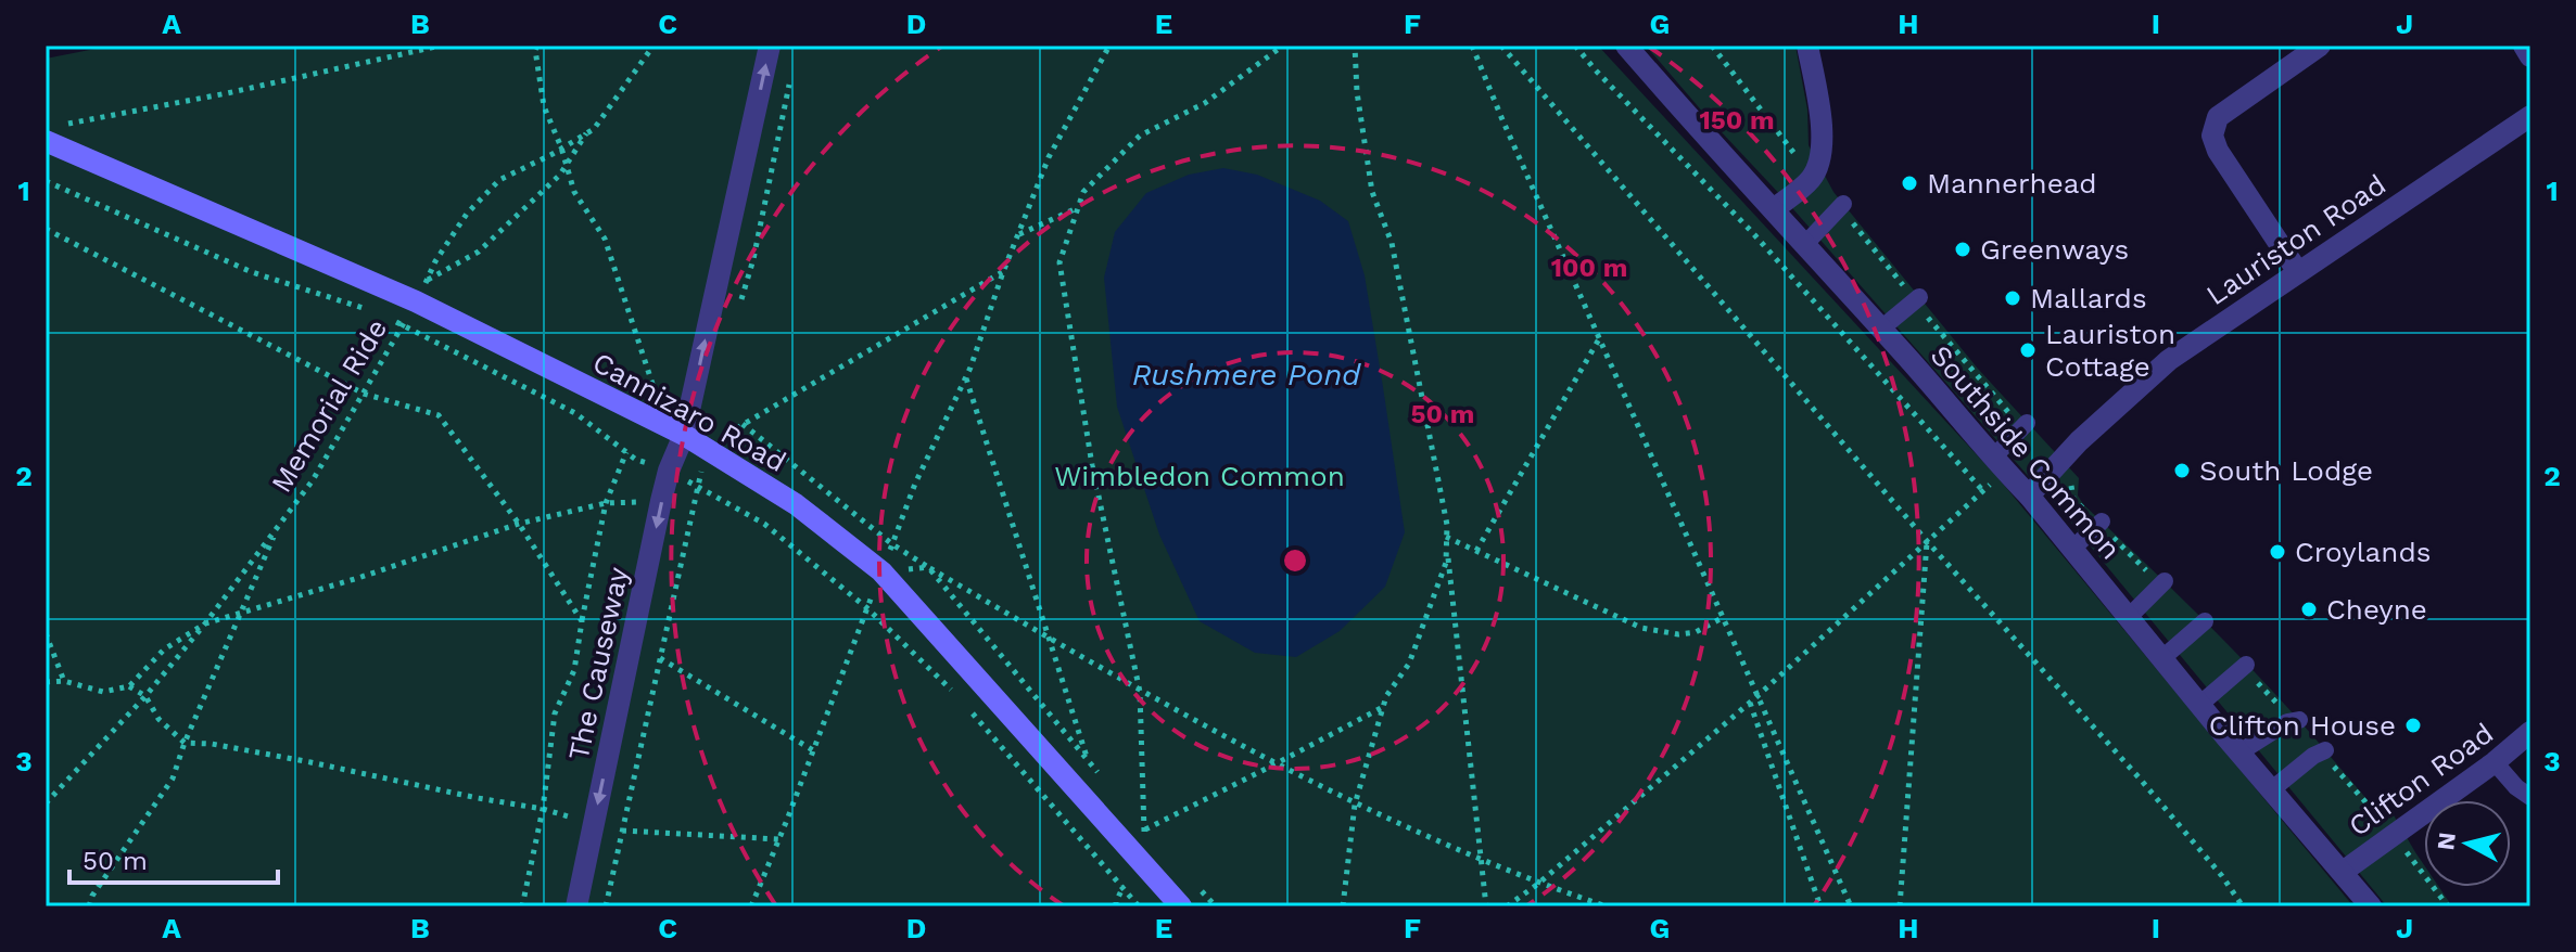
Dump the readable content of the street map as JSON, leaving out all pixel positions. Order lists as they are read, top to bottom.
{
  "streets": {
    "main road": ["Cannizaro Road"],
    "street": [
      "Lauriston Road",
      "Southside Common",
      "The Causeway",
      "Clifton Road"
    ],
    "path": ["Memorial Ride"]
  },
  "crossings": [
    ["Lauriston Road", "Southside Common"],
    ["Memorial Ride", "Cannizaro Road"],
    ["Cannizaro Road", "The Causeway"],
    ["Southside Common", "Clifton Road"]
  ],
  "water": ["Rushmere Pond"],
  "parks": ["Wimbledon Common"],
  "places": [
    "Mannerhead",
    "Greenways",
    "Mallards",
    "Lauriston Cottage",
    "South Lodge",
    "Croylands",
    "Cheyne",
    "Clifton House"
  ],
  "scale_bar": "50 m",
  "north": "left",
  "grid": {
    "columns": [
      "A",
      "B",
      "C",
      "D",
      "E",
      "F",
      "G",
      "H",
      "I",
      "J"
    ],
    "rows": ["1", "2", "3"]
  },
  "rings": ["150 m", "100 m", "50 m"]
}
